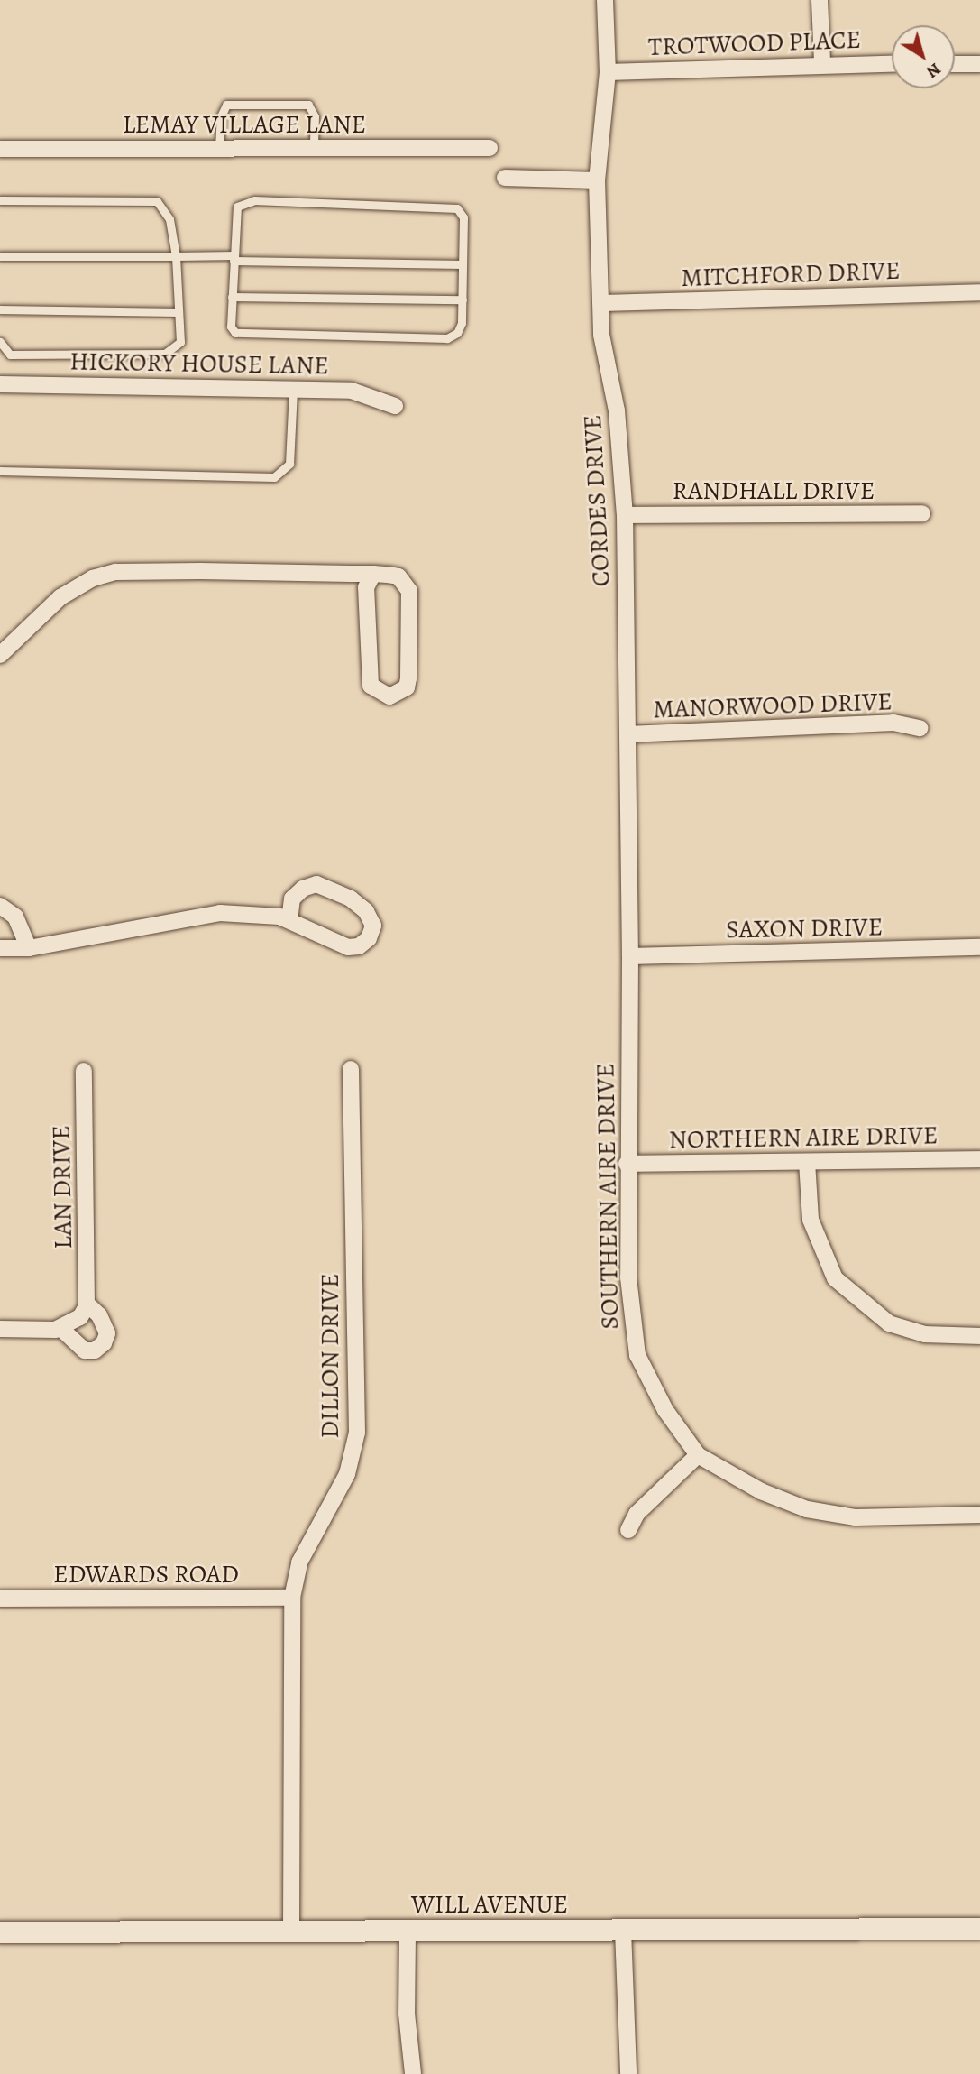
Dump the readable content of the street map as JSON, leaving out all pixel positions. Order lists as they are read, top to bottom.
{
  "streets": {
    "street": [
      "TROTWOOD PLACE",
      "LEMAY VILLAGE LANE",
      "MITCHFORD DRIVE",
      "HICKORY HOUSE LANE",
      "RANDHALL DRIVE",
      "CORDES DRIVE",
      "MANORWOOD DRIVE",
      "SAXON DRIVE",
      "NORTHERN AIRE DRIVE",
      "LAN DRIVE",
      "SOUTHERN AIRE DRIVE",
      "DILLON DRIVE",
      "EDWARDS ROAD",
      "WILL AVENUE"
    ]
  },
  "crossings": [
    ["TROTWOOD PLACE", "CORDES DRIVE"],
    ["MITCHFORD DRIVE", "CORDES DRIVE"],
    ["RANDHALL DRIVE", "CORDES DRIVE"],
    ["CORDES DRIVE", "MANORWOOD DRIVE"],
    ["CORDES DRIVE", "SAXON DRIVE"],
    ["CORDES DRIVE", "SOUTHERN AIRE DRIVE"],
    ["NORTHERN AIRE DRIVE", "SOUTHERN AIRE DRIVE"],
    ["DILLON DRIVE", "EDWARDS ROAD"],
    ["DILLON DRIVE", "WILL AVENUE"]
  ],
  "north": "bottom right"
}
